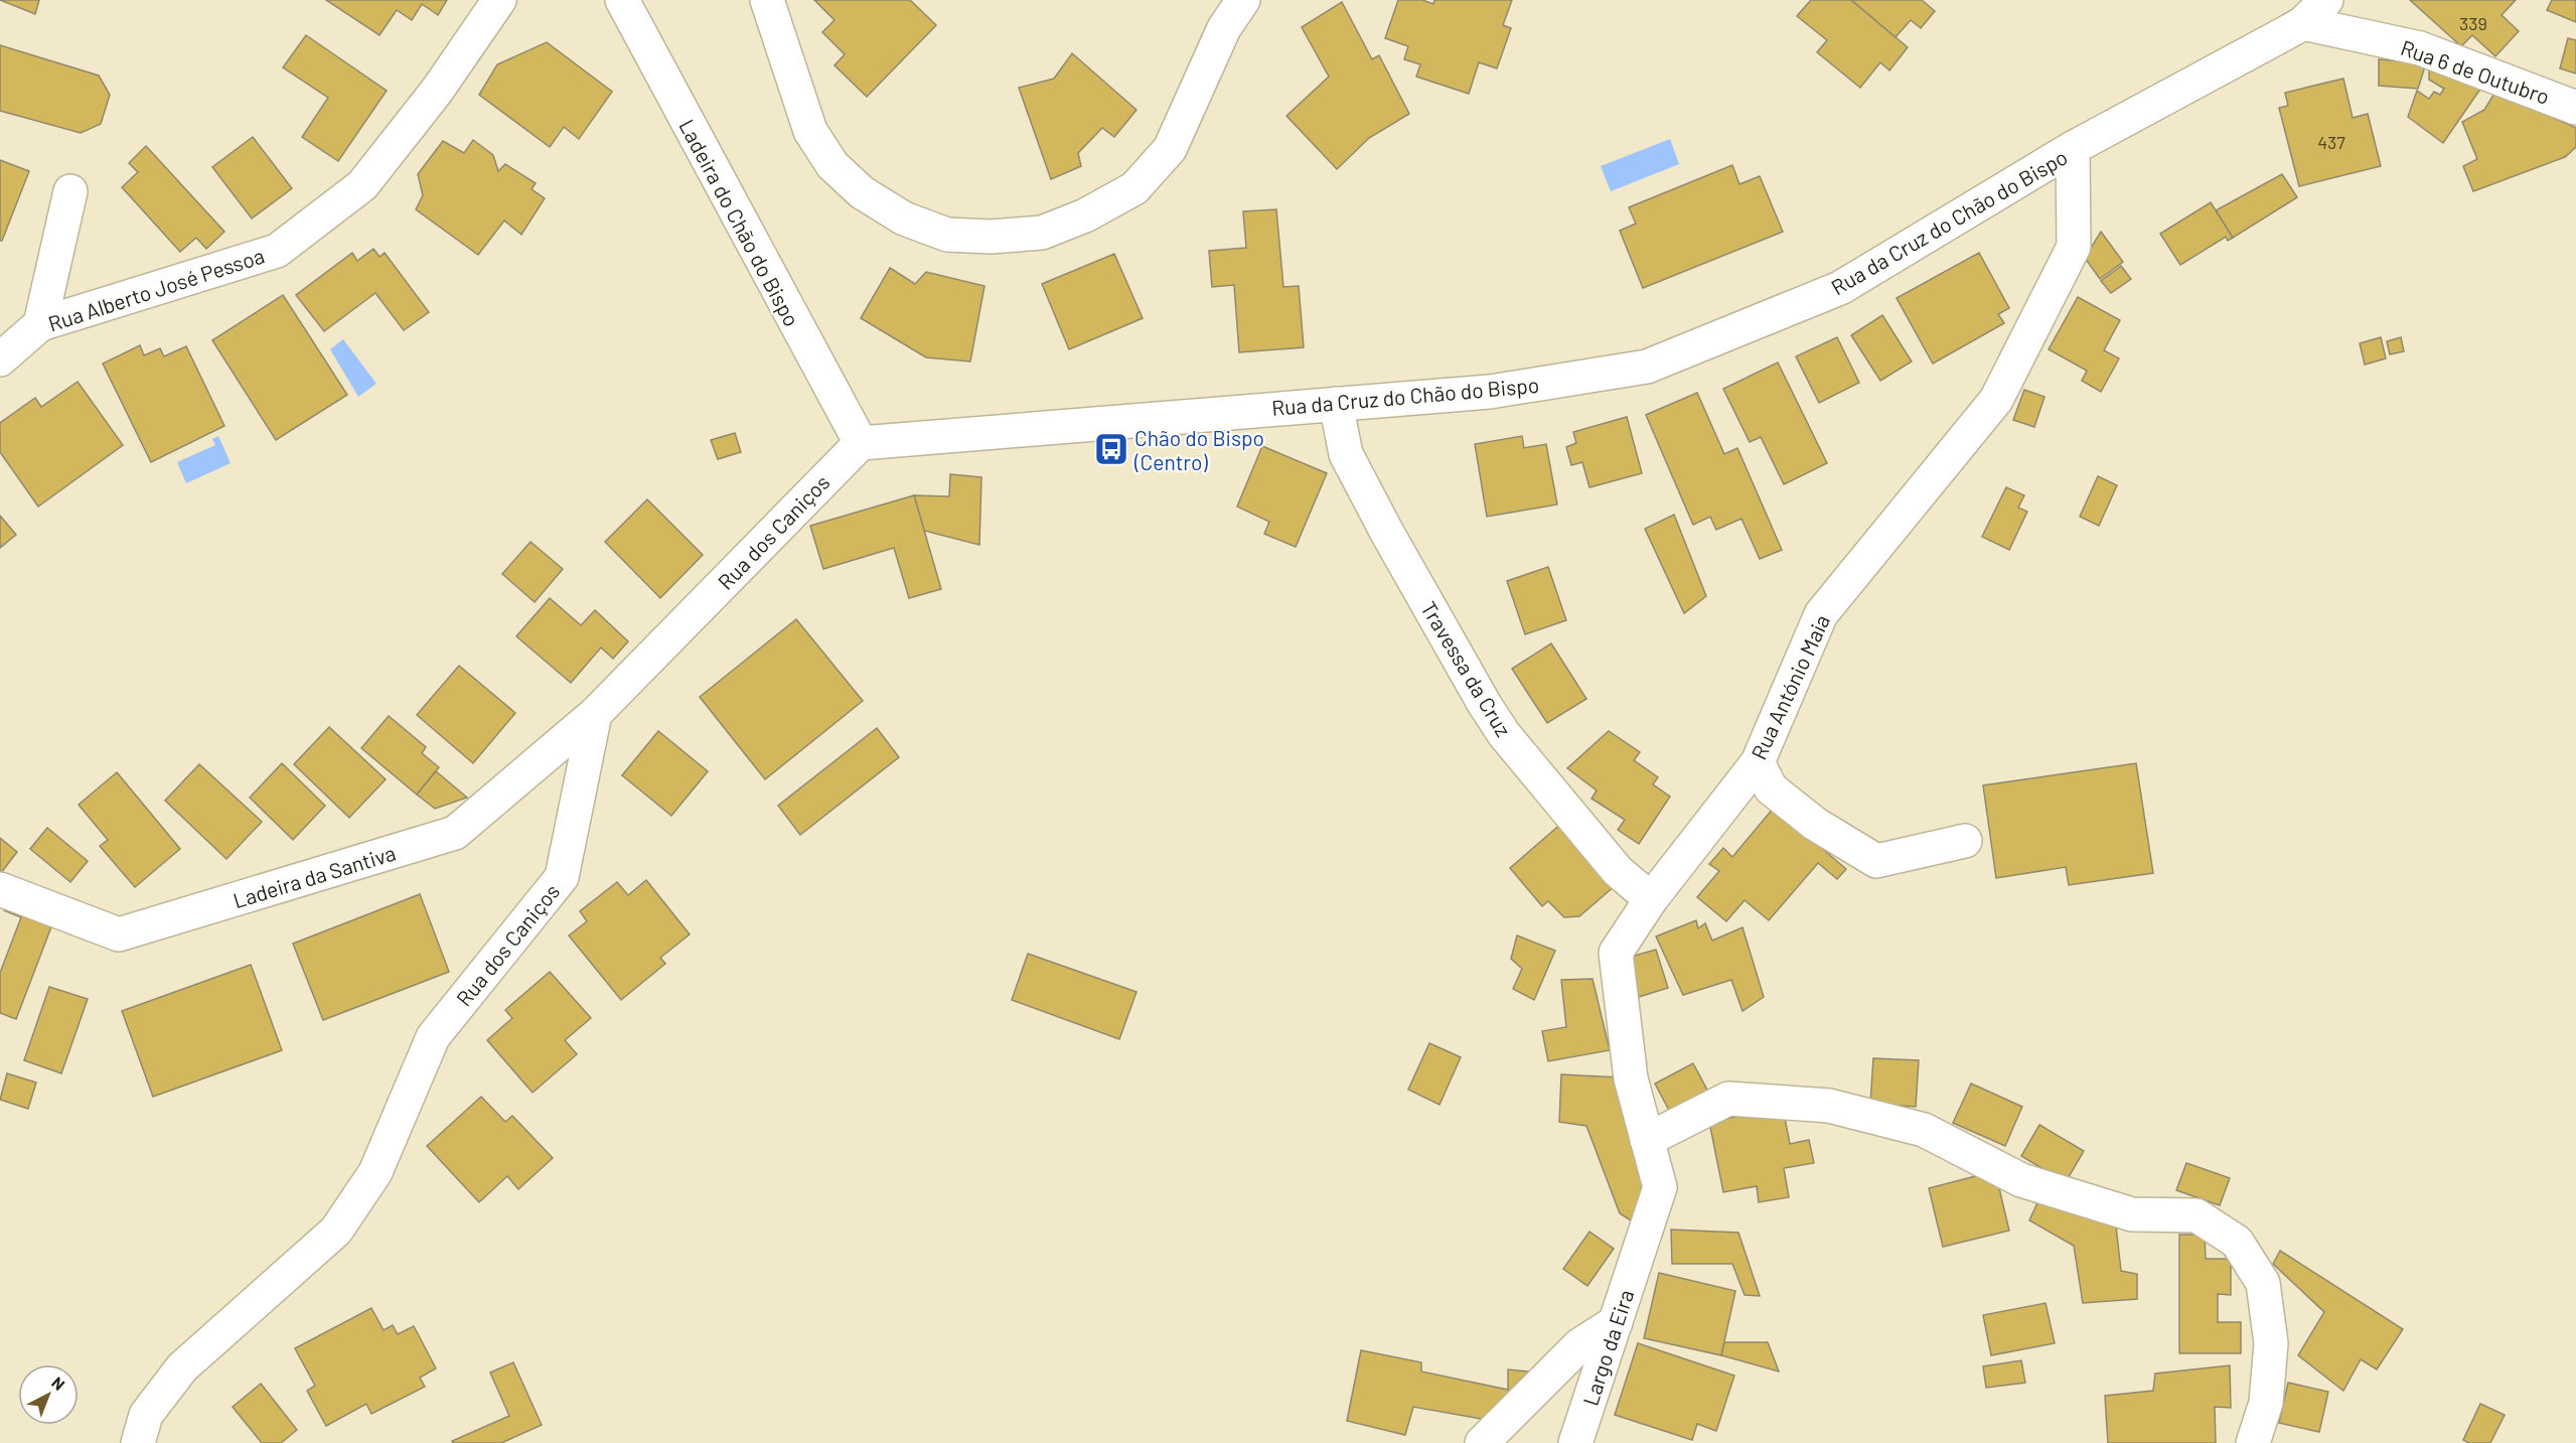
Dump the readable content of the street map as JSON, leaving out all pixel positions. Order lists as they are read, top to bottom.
{
  "streets": {
    "street": [
      "Rua 6 de Outubro",
      "Rua da Cruz do Chão do Bispo",
      "Ladeira do Chão do Bispo",
      "Rua Alberto José Pessoa",
      "Rua dos Caniços",
      "Travessa da Cruz",
      "Rua António Maia",
      "Ladeira da Santiva",
      "Largo da Eira"
    ]
  },
  "crossings": [
    ["Rua 6 de Outubro", "Rua da Cruz do Chão do Bispo"],
    ["Rua da Cruz do Chão do Bispo", "Ladeira do Chão do Bispo"],
    ["Rua da Cruz do Chão do Bispo", "Rua dos Caniços"],
    ["Rua da Cruz do Chão do Bispo", "Travessa da Cruz"],
    ["Rua da Cruz do Chão do Bispo", "Rua António Maia"],
    ["Ladeira do Chão do Bispo", "Rua dos Caniços"],
    ["Rua dos Caniços", "Ladeira da Santiva"],
    ["Travessa da Cruz", "Rua António Maia"],
    ["Rua António Maia", "Largo da Eira"]
  ],
  "places": {
    "bus stop": ["Chão do Bispo (Centro)"]
  },
  "house_numbers": ["339", "437"],
  "north": "top right"
}
